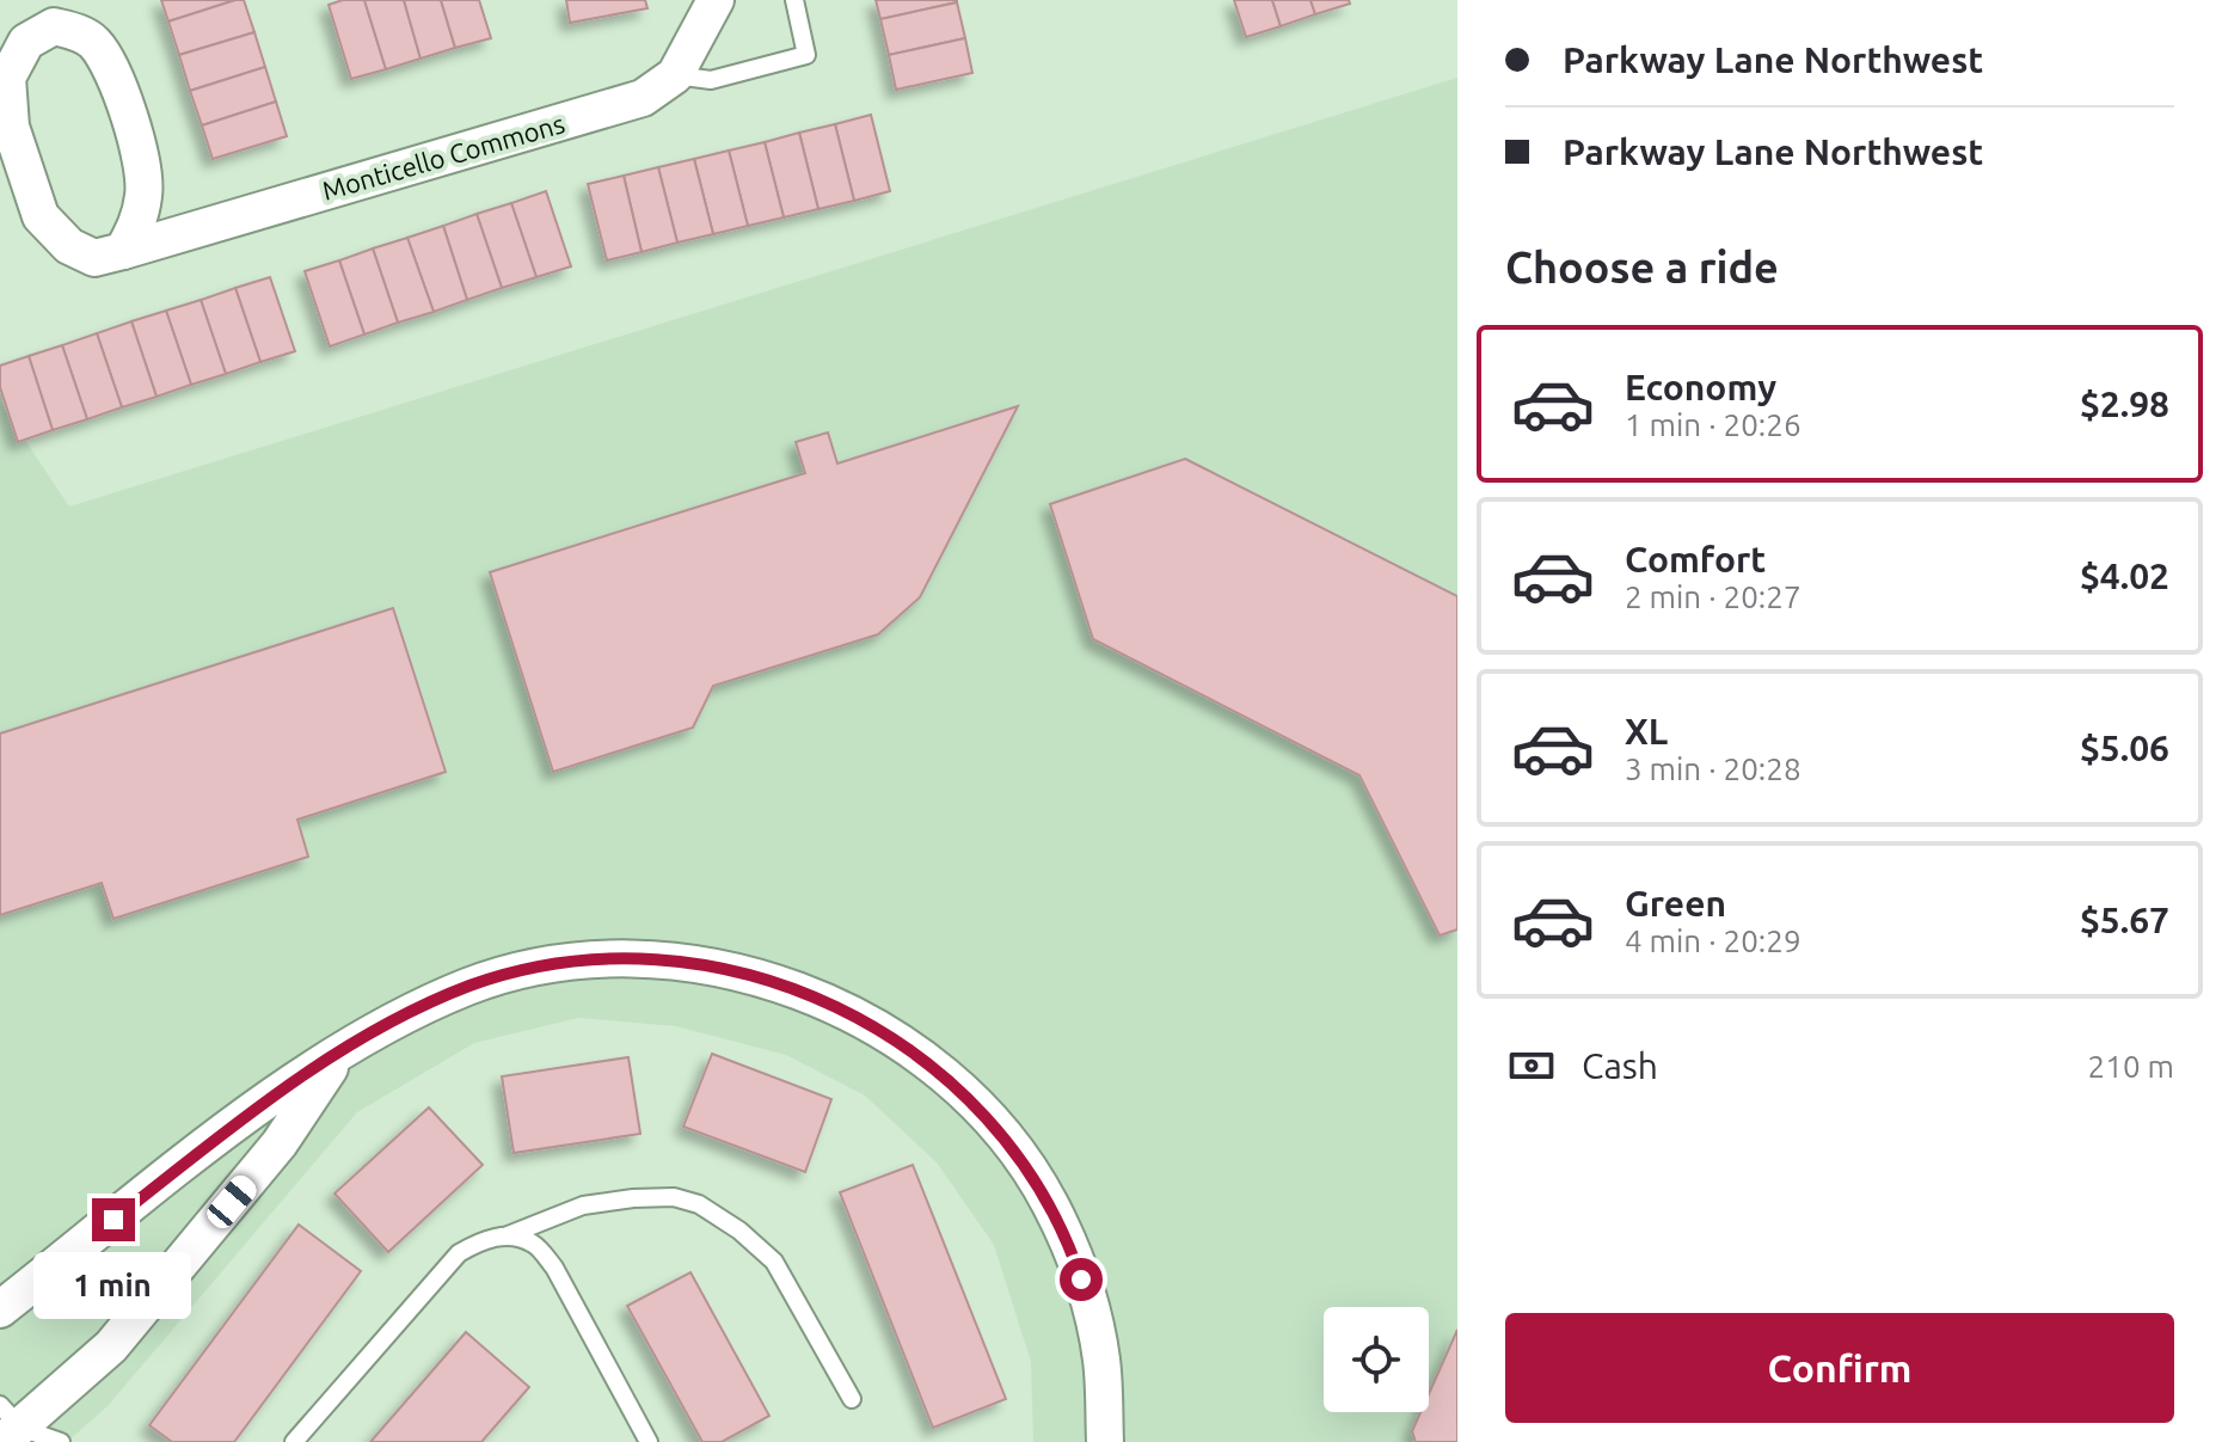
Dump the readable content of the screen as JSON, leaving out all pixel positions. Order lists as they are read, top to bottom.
{
  "streets": {
    "street": ["Monticello Commons"]
  },
  "page": {
    "banner": ["Parkway Lane Northwest", "Parkway Lane Northwest"],
    "heading": "Choose a ride",
    "list": [
      {
        "name": "Economy",
        "note": "1 min · 20:26",
        "value": "$2.98"
      },
      {
        "name": "Comfort",
        "note": "2 min · 20:27",
        "value": "$4.02"
      },
      {
        "name": "XL",
        "note": "3 min · 20:28",
        "value": "$5.06"
      },
      {
        "name": "Green",
        "note": "4 min · 20:29",
        "value": "$5.67"
      }
    ],
    "pay": ["Cash", "210 m"],
    "bubble": "1 min",
    "buttons": "Confirm"
  }
}
